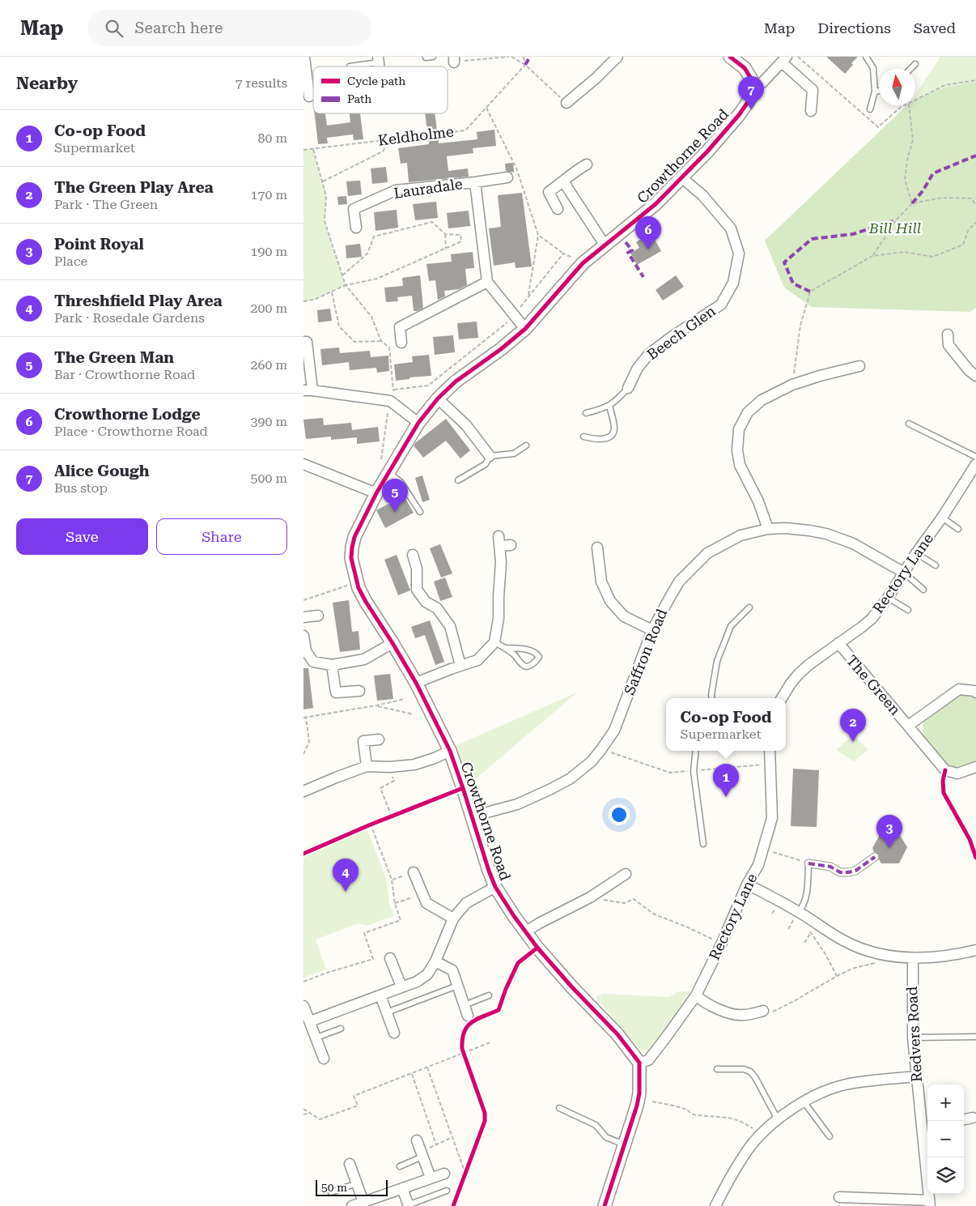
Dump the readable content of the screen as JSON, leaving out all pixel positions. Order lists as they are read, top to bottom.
{
  "streets": {
    "street": [
      "Crowthorne Road",
      "Lauradale",
      "Beech Glen",
      "Rectory Lane",
      "Saffron Road",
      "The Green",
      "Redvers Road"
    ],
    "path": ["Keldholme"]
  },
  "crossings": [
    ["Crowthorne Road", "Beech Glen"],
    ["Crowthorne Road", "Rectory Lane"],
    ["Crowthorne Road", "Saffron Road"],
    ["Rectory Lane", "Saffron Road"],
    ["Rectory Lane", "The Green"]
  ],
  "parks": ["Bill Hill"],
  "legend": ["Cycle path", "Path"],
  "scale_bar": "50 m",
  "north": "top",
  "page": {
    "header": "Map",
    "search": "Search here",
    "nav": ["Map", "Directions", "Saved"],
    "heading": ["Nearby", "7 results"],
    "pins": [
      "7",
      "6",
      "5",
      "2",
      "1",
      "3",
      "4"
    ],
    "list": [
      {
        "mark": "1",
        "name": "Co-op Food",
        "note": "Supermarket",
        "value": "80 m"
      },
      {
        "mark": "2",
        "name": "The Green Play Area",
        "note": "Park · The Green",
        "value": "170 m"
      },
      {
        "mark": "3",
        "name": "Point Royal",
        "note": "Place",
        "value": "190 m"
      },
      {
        "mark": "4",
        "name": "Threshfield Play Area",
        "note": "Park · Rosedale Gardens",
        "value": "200 m"
      },
      {
        "mark": "5",
        "name": "The Green Man",
        "note": "Bar · Crowthorne Road",
        "value": "260 m"
      },
      {
        "mark": "6",
        "name": "Crowthorne Lodge",
        "note": "Place · Crowthorne Road",
        "value": "390 m"
      },
      {
        "mark": "7",
        "name": "Alice Gough",
        "note": "Bus stop",
        "value": "500 m"
      }
    ],
    "buttons": ["Save", "Share"],
    "popup": ["Co-op Food", "Supermarket"],
    "map_buttons": ["+", "−"],
    "scale": "50 m"
  }
}
